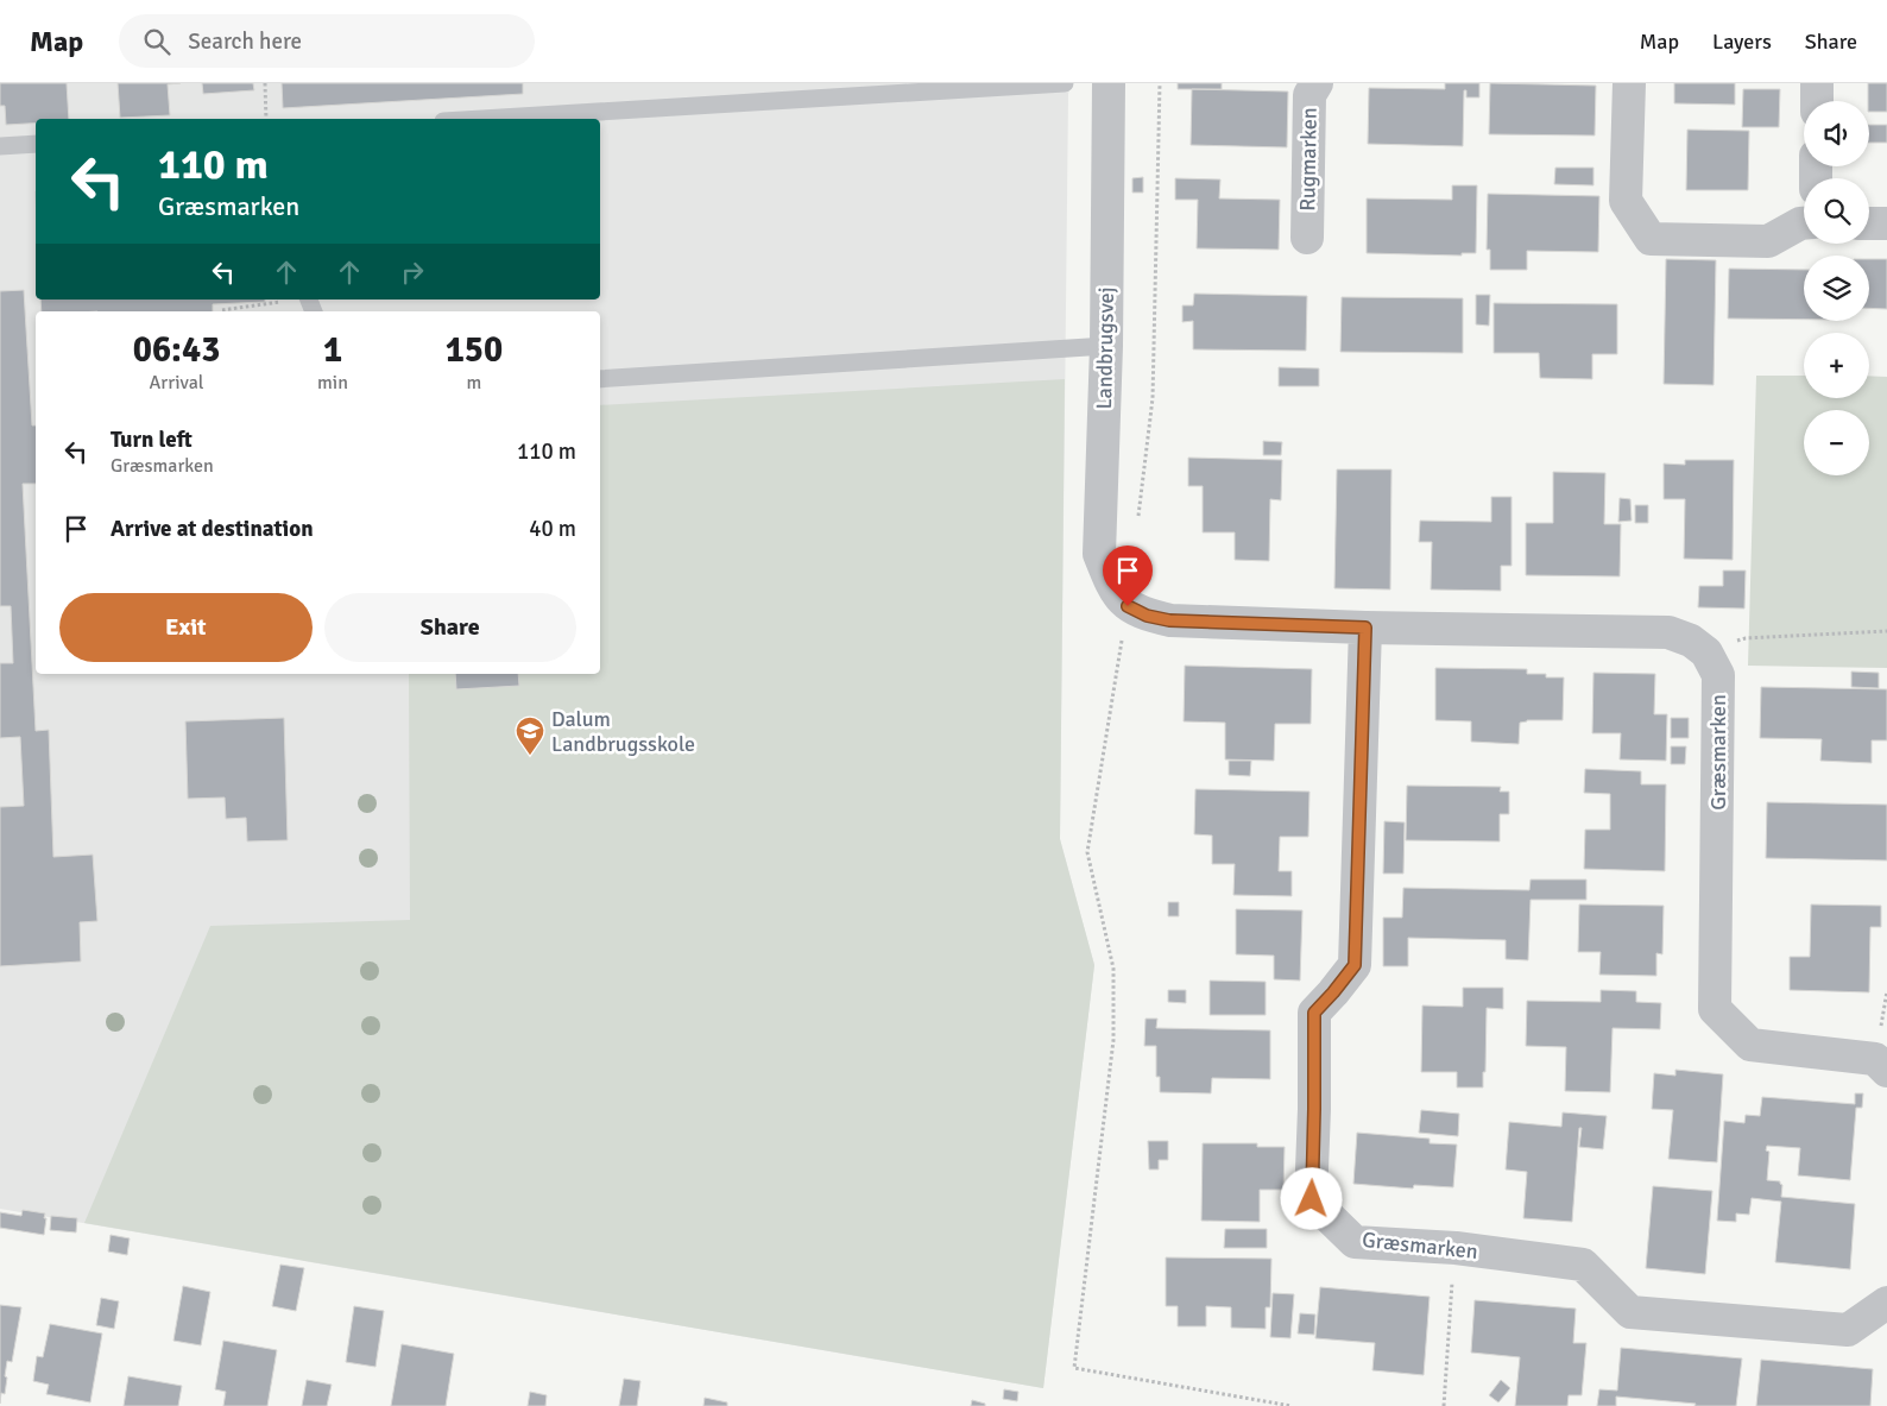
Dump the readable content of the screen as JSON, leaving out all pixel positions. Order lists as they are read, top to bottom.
{
  "streets": {
    "street": ["Rugmarken", "Landbrugsvej", "Græsmarken"]
  },
  "places": {
    "school or university": ["Dalum Landbrugsskole"]
  },
  "page": {
    "header": "Map",
    "search": "Search here",
    "nav": ["Map", "Layers", "Share"],
    "map_buttons": ["+", "−"],
    "turn": ["110 m", "Græsmarken"],
    "eta": [
      "06:43",
      "Arrival",
      "1",
      "min",
      "150",
      "m"
    ],
    "list": [
      {
        "name": "Turn left",
        "note": "Græsmarken",
        "value": "110 m"
      },
      {
        "name": "Arrive at destination",
        "value": "40 m"
      }
    ],
    "buttons": ["Exit", "Share"]
  }
}
